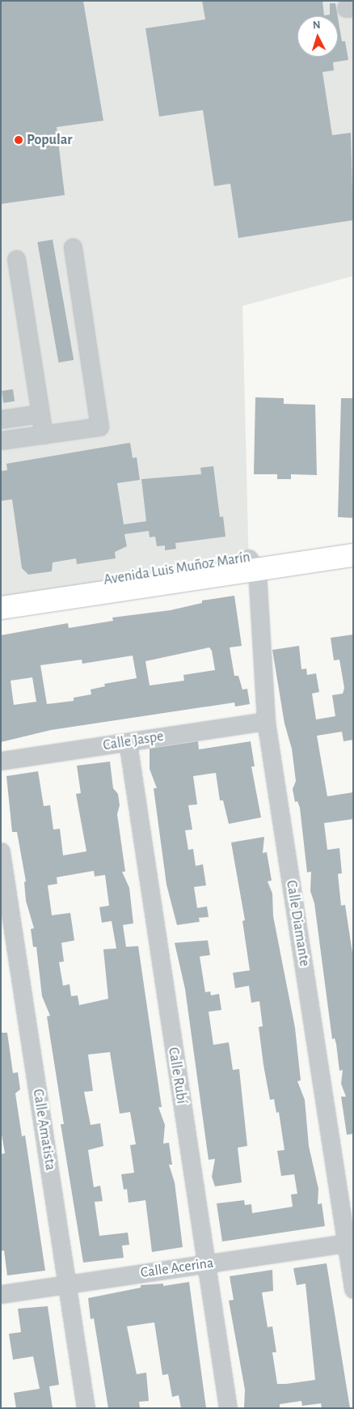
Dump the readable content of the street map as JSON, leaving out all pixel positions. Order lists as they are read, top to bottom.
{
  "streets": {
    "main road": ["Avenida Luis Muñoz Marín"],
    "street": [
      "Calle Jaspe",
      "Calle Diamante",
      "Calle Rubí",
      "Calle Amatista",
      "Calle Acerina"
    ]
  },
  "crossings": [
    ["Avenida Luis Muñoz Marín", "Calle Diamante"],
    ["Calle Jaspe", "Calle Diamante"],
    ["Calle Jaspe", "Calle Rubí"],
    ["Calle Diamante", "Calle Acerina"],
    ["Calle Rubí", "Calle Acerina"],
    ["Calle Amatista", "Calle Acerina"]
  ],
  "places": ["Popular"],
  "north": "top"
}
